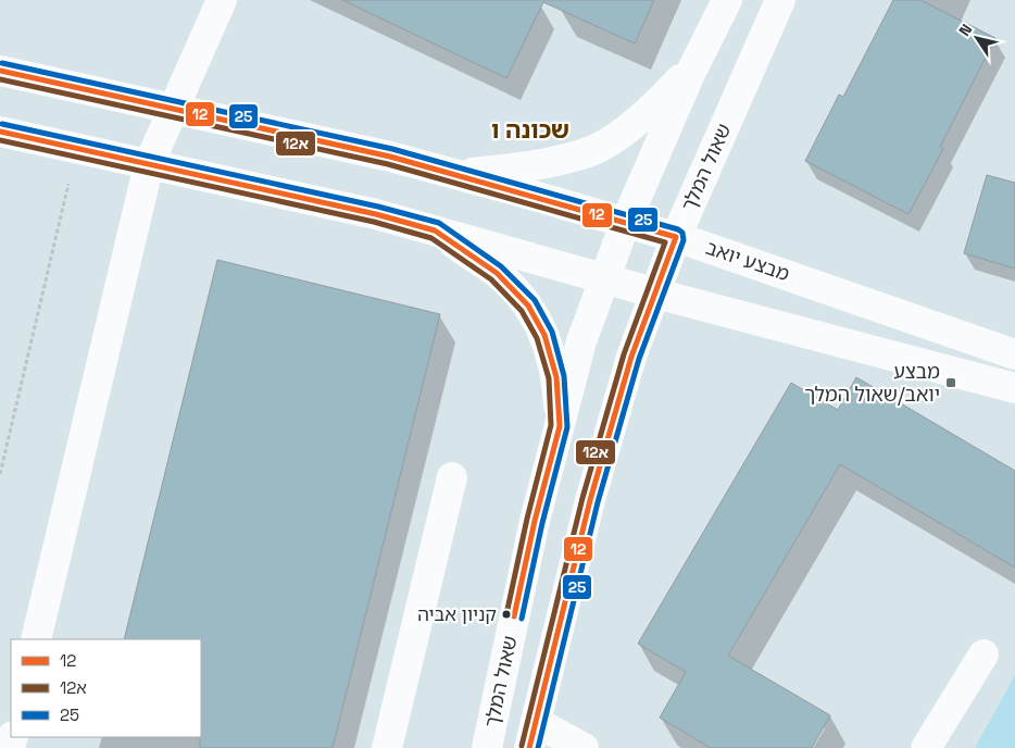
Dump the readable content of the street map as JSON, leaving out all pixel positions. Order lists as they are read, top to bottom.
{
  "streets": {
    "street": ["שאול המלך", "מבצע יואב"]
  },
  "crossings": [
    ["שאול המלך", "מבצע יואב"]
  ],
  "districts": ["שכונה ו"],
  "places": {
    "transit": ["מבצע יואב/שאול המלך"],
    "other": ["קניון אביה"]
  },
  "lines": ["transit line 25", "transit line 12", "transit line 12א"],
  "legend": ["12", "12א", "25"],
  "north": "top left"
}
